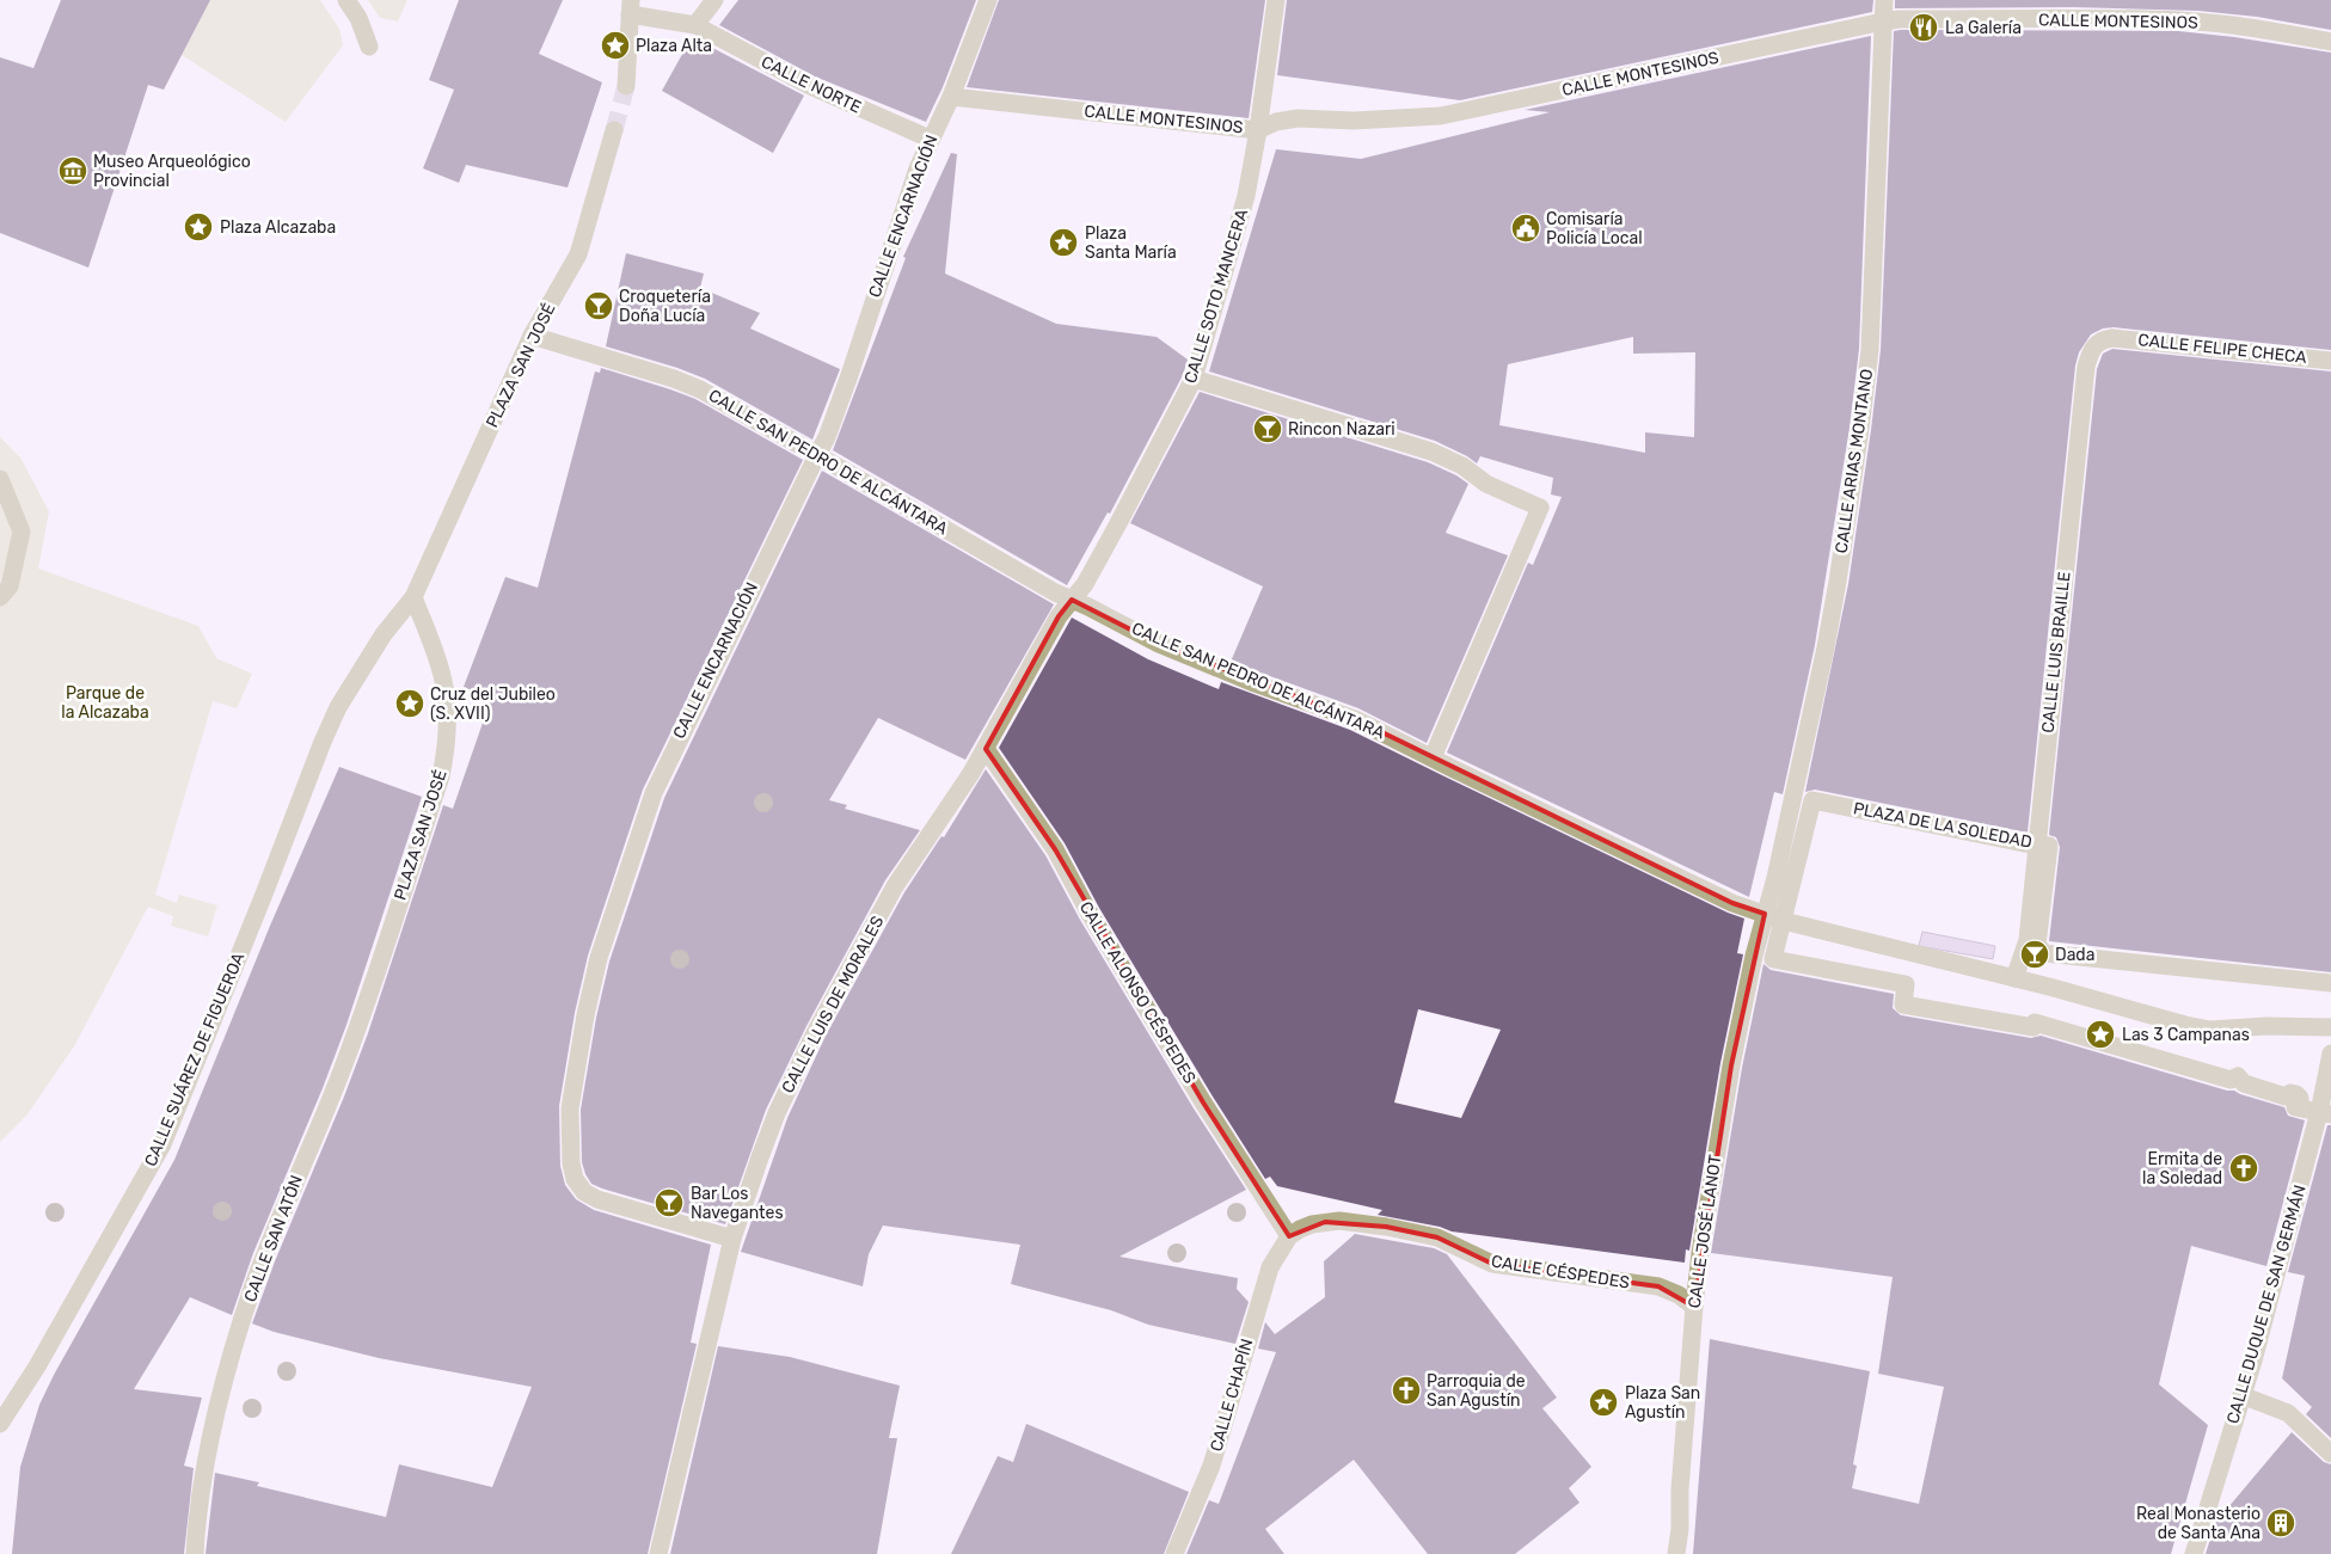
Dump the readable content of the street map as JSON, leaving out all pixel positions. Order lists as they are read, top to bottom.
{
  "streets": {
    "street": [
      "CALLE MONTESINOS",
      "CALLE NORTE",
      "CALLE ENCARNACIÓN",
      "CALLE SOTO MANCERA",
      "CALLE FELIPE CHECA",
      "PLAZA SAN JOSÉ",
      "CALLE ARIAS MONTANO",
      "CALLE SAN PEDRO DE ALCÁNTARA",
      "CALLE LUIS BRAILLE",
      "PLAZA DE LA SOLEDAD",
      "CALLE ALONSO CÉSPEDES",
      "CALLE LUIS DE MORALES",
      "CALLE SUÁREZ DE FIGUEROA",
      "CALLE JOSÉ LANOT",
      "CALLE SAN ATÓN",
      "CALLE CÉSPEDES",
      "CALLE DUQUE DE SAN GERMÁN",
      "CALLE CHAPÍN"
    ]
  },
  "crossings": [
    ["CALLE MONTESINOS", "CALLE ENCARNACIÓN"],
    ["CALLE MONTESINOS", "CALLE SOTO MANCERA"],
    ["CALLE MONTESINOS", "CALLE ARIAS MONTANO"],
    ["CALLE NORTE", "CALLE ENCARNACIÓN"],
    ["CALLE ENCARNACIÓN", "CALLE SAN PEDRO DE ALCÁNTARA"],
    ["CALLE ENCARNACIÓN", "CALLE LUIS DE MORALES"],
    ["CALLE SOTO MANCERA", "CALLE SAN PEDRO DE ALCÁNTARA"],
    ["CALLE SOTO MANCERA", "CALLE LUIS DE MORALES"],
    ["CALLE FELIPE CHECA", "CALLE LUIS BRAILLE"],
    ["PLAZA SAN JOSÉ", "CALLE SAN PEDRO DE ALCÁNTARA"],
    ["PLAZA SAN JOSÉ", "CALLE SUÁREZ DE FIGUEROA"],
    ["PLAZA SAN JOSÉ", "CALLE SAN ATÓN"],
    ["CALLE ARIAS MONTANO", "CALLE SAN PEDRO DE ALCÁNTARA"],
    ["CALLE ARIAS MONTANO", "CALLE JOSÉ LANOT"],
    ["CALLE SAN PEDRO DE ALCÁNTARA", "CALLE LUIS DE MORALES"],
    ["CALLE SAN PEDRO DE ALCÁNTARA", "CALLE JOSÉ LANOT"],
    ["CALLE LUIS BRAILLE", "PLAZA DE LA SOLEDAD"],
    ["PLAZA DE LA SOLEDAD", "CALLE DUQUE DE SAN GERMÁN"],
    ["CALLE ALONSO CÉSPEDES", "CALLE LUIS DE MORALES"],
    ["CALLE ALONSO CÉSPEDES", "CALLE CÉSPEDES"],
    ["CALLE ALONSO CÉSPEDES", "CALLE CHAPÍN"],
    ["CALLE JOSÉ LANOT", "CALLE CÉSPEDES"],
    ["CALLE CÉSPEDES", "CALLE CHAPÍN"]
  ],
  "parks": ["Parque de la Alcazaba"],
  "places": {
    "restaurant": ["La Galería"],
    "place": [
      "Plaza Alta",
      "Plaza Alcazaba",
      "Plaza Santa María",
      "Cruz del Jubileo (S. XVII)",
      "Las 3 Campanas",
      "Plaza San Agustín"
    ],
    "museum": ["Museo Arqueológico Provincial"],
    "public building": ["Comisaría Policía Local"],
    "bar": [
      "Croquetería Doña Lucía",
      "Rincon Nazari",
      "Dada",
      "Bar Los Navegantes"
    ],
    "church": ["Ermita de la Soledad", "Parroquia de San Agustín"],
    "building": ["Real Monasterio de Santa Ana"]
  }
}
